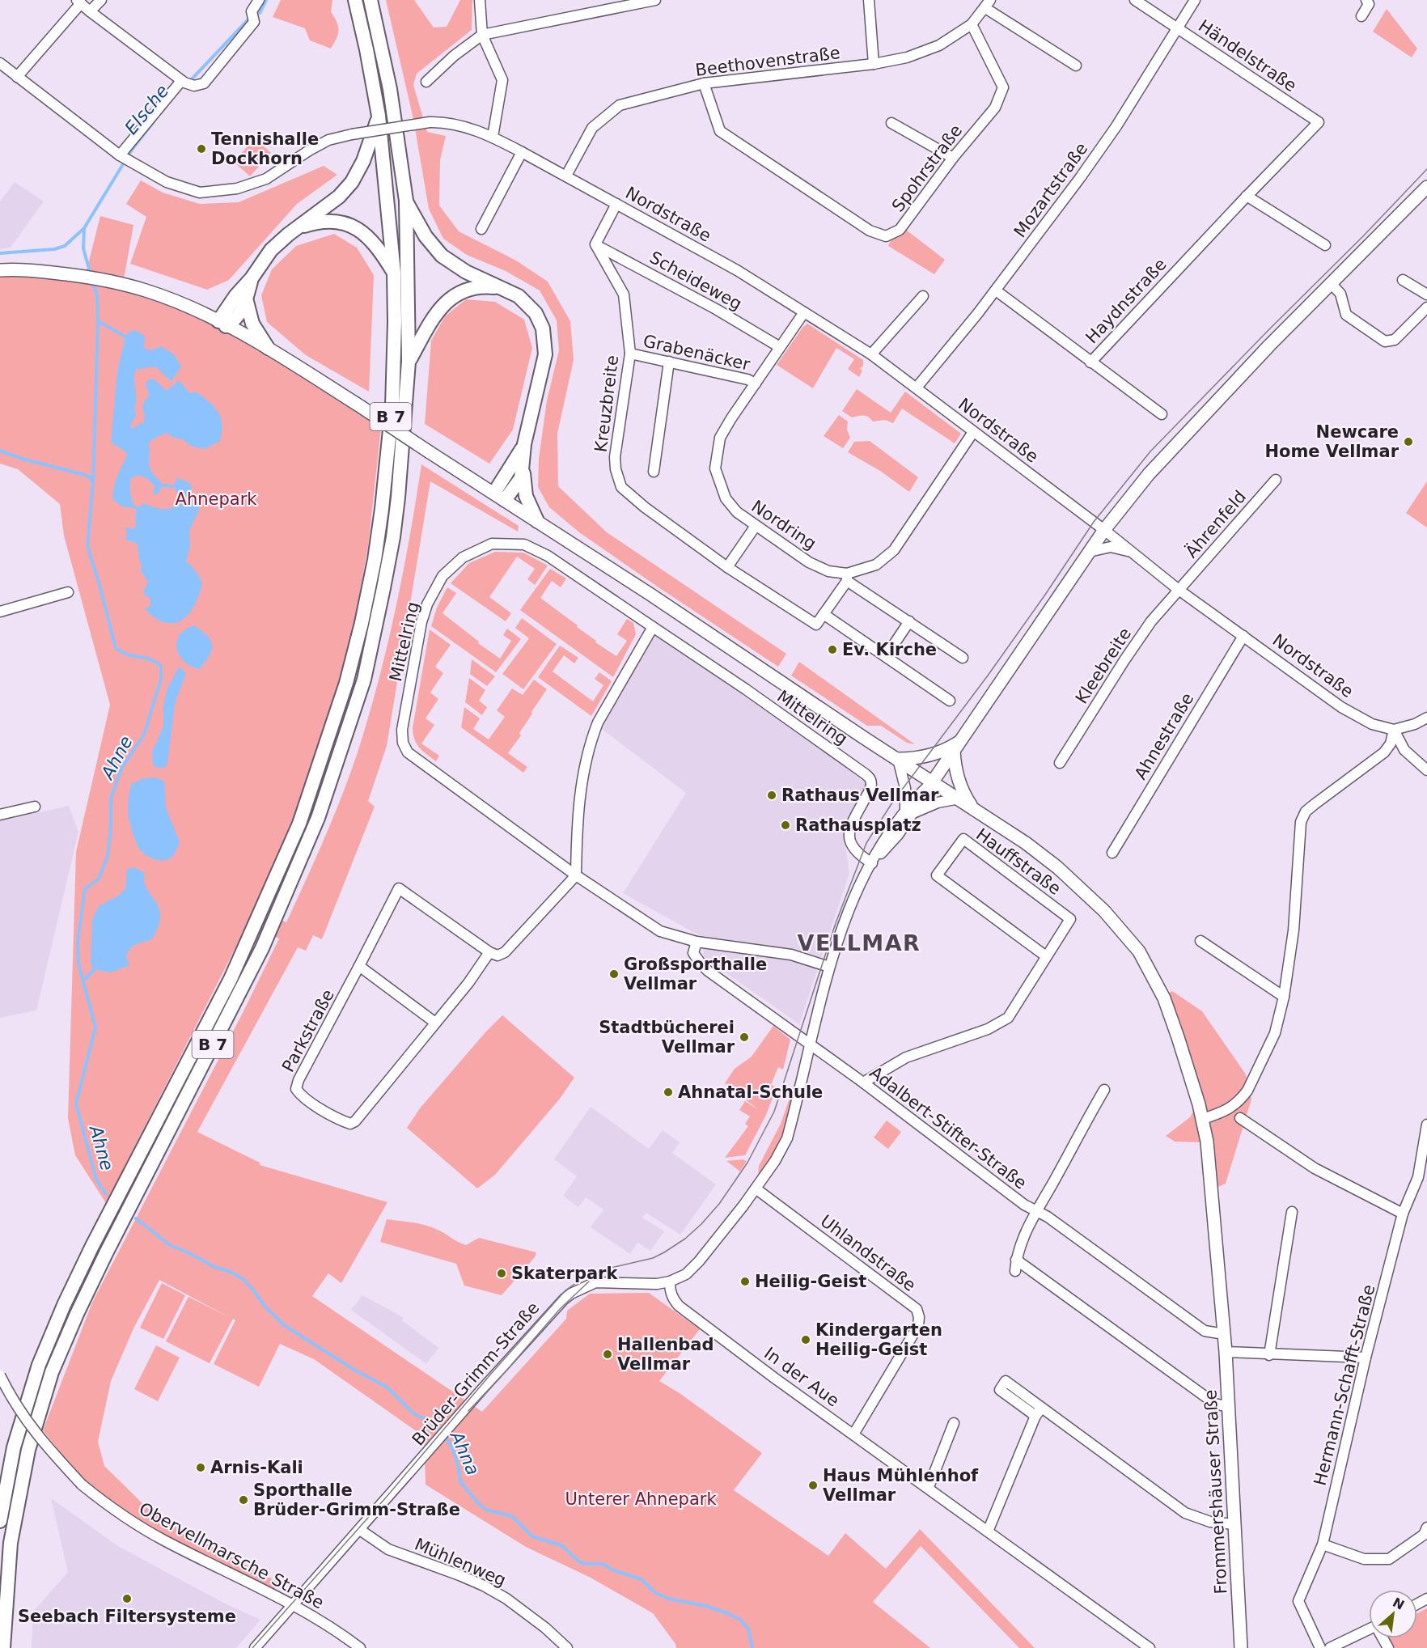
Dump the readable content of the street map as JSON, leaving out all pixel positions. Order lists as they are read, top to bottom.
{
  "streets": {
    "highway": ["B 7"],
    "main road": ["Frommershäuser Straße"],
    "street": [
      "Händelstraße",
      "Beethovenstraße",
      "Spohrstraße",
      "Mozartstraße",
      "Nordstraße",
      "Scheideweg",
      "Haydnstraße",
      "Grabenäcker",
      "Kreuzbreite",
      "Ährenfeld",
      "Nordring",
      "Mittelring",
      "Kleebreite",
      "Ahnestraße",
      "Hauffstraße",
      "Parkstraße",
      "Adalbert-Stifter-Straße",
      "Uhlandstraße",
      "Brüder-Grimm-Straße",
      "In der Aue",
      "Hermann-Schafft-Straße",
      "Obervellmarsche Straße",
      "Mühlenweg"
    ]
  },
  "crossings": [
    ["Händelstraße", "Mozartstraße"],
    ["Händelstraße", "Haydnstraße"],
    ["Beethovenstraße", "Spohrstraße"],
    ["Beethovenstraße", "Nordstraße"],
    ["Mozartstraße", "Nordstraße"],
    ["Mozartstraße", "Haydnstraße"],
    ["Nordstraße", "Ährenfeld"],
    ["Nordstraße", "Nordring"],
    ["Nordstraße", "Kleebreite"],
    ["Nordstraße", "Ahnestraße"],
    ["Scheideweg", "Kreuzbreite"],
    ["Scheideweg", "Nordring"],
    ["Grabenäcker", "Kreuzbreite"],
    ["Grabenäcker", "Nordring"],
    ["Ährenfeld", "Kleebreite"],
    ["Mittelring", "Adalbert-Stifter-Straße"],
    ["Mittelring", "Brüder-Grimm-Straße"],
    ["Hauffstraße", "Adalbert-Stifter-Straße"],
    ["Adalbert-Stifter-Straße", "Brüder-Grimm-Straße"],
    ["Uhlandstraße", "Brüder-Grimm-Straße"],
    ["Uhlandstraße", "In der Aue"],
    ["Brüder-Grimm-Straße", "In der Aue"],
    ["Brüder-Grimm-Straße", "Frommershäuser Straße"],
    ["Brüder-Grimm-Straße", "Obervellmarsche Straße"],
    ["Brüder-Grimm-Straße", "Mühlenweg"]
  ],
  "districts": ["VELLMAR"],
  "water": ["Elsche", "Ahne", "Ahna"],
  "parks": ["Ahnepark", "Unterer Ahnepark"],
  "places": [
    "Tennishalle Dockhorn",
    "Newcare Home Vellmar",
    "Ev. Kirche",
    "Rathaus Vellmar",
    "Rathausplatz",
    "Großsporthalle Vellmar",
    "Stadtbücherei Vellmar",
    "Ahnatal-Schule",
    "Skaterpark",
    "Heilig-Geist",
    "Kindergarten Heilig-Geist",
    "Hallenbad Vellmar",
    "Arnis-Kali",
    "Haus Mühlenhof Vellmar",
    "Sporthalle Brüder-Grimm-Straße",
    "Seebach Filtersysteme"
  ],
  "north": "top right"
}
